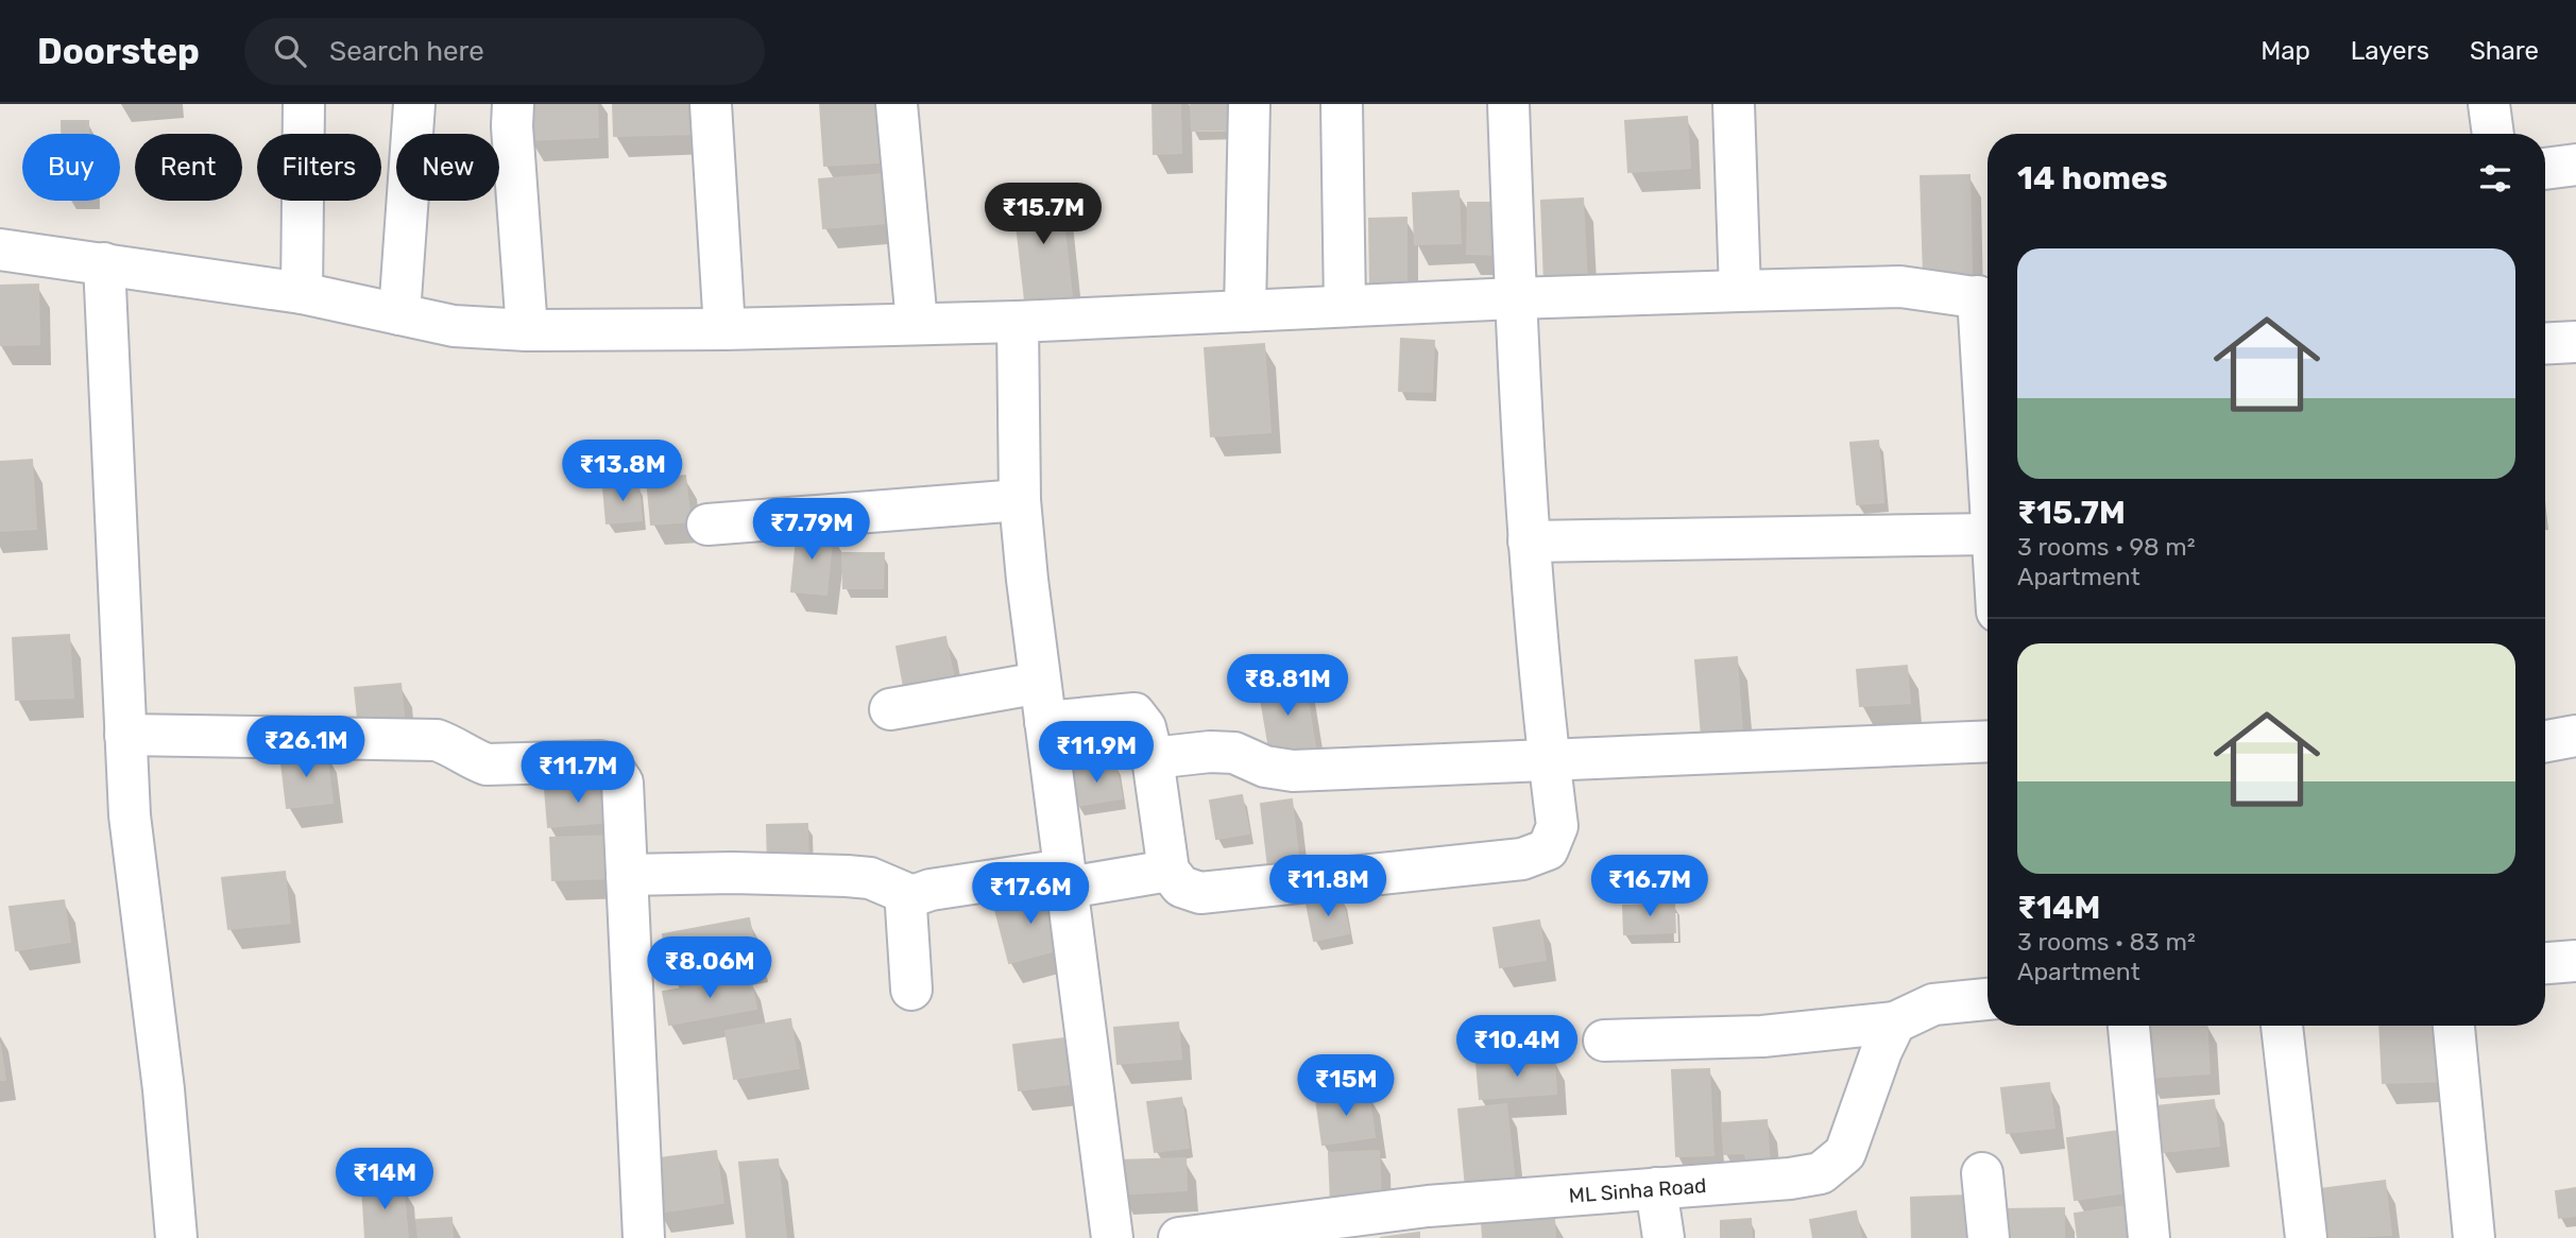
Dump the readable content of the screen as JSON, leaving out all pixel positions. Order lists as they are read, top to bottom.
{
  "streets": {
    "street": ["ML Sinha Road"]
  },
  "page": {
    "header": "Doorstep",
    "search": "Search here",
    "nav": ["Map", "Layers", "Share"],
    "chip": [
      "Buy",
      "Rent",
      "Filters",
      "New"
    ],
    "heading": "14 homes",
    "price": [
      "₹15.7M",
      "₹13.8M",
      "₹7.79M",
      "₹8.81M",
      "₹26.1M",
      "₹11.9M",
      "₹11.7M",
      "₹11.8M",
      "₹16.7M",
      "₹17.6M",
      "₹8.06M",
      "₹10.4M",
      "₹15M",
      "₹14M"
    ],
    "list": [
      {
        "name": "₹15.7M",
        "note": "3 rooms · 98 m² · Apartment"
      },
      {
        "name": "₹14M",
        "note": "3 rooms · 83 m² · Apartment"
      }
    ]
  }
}
